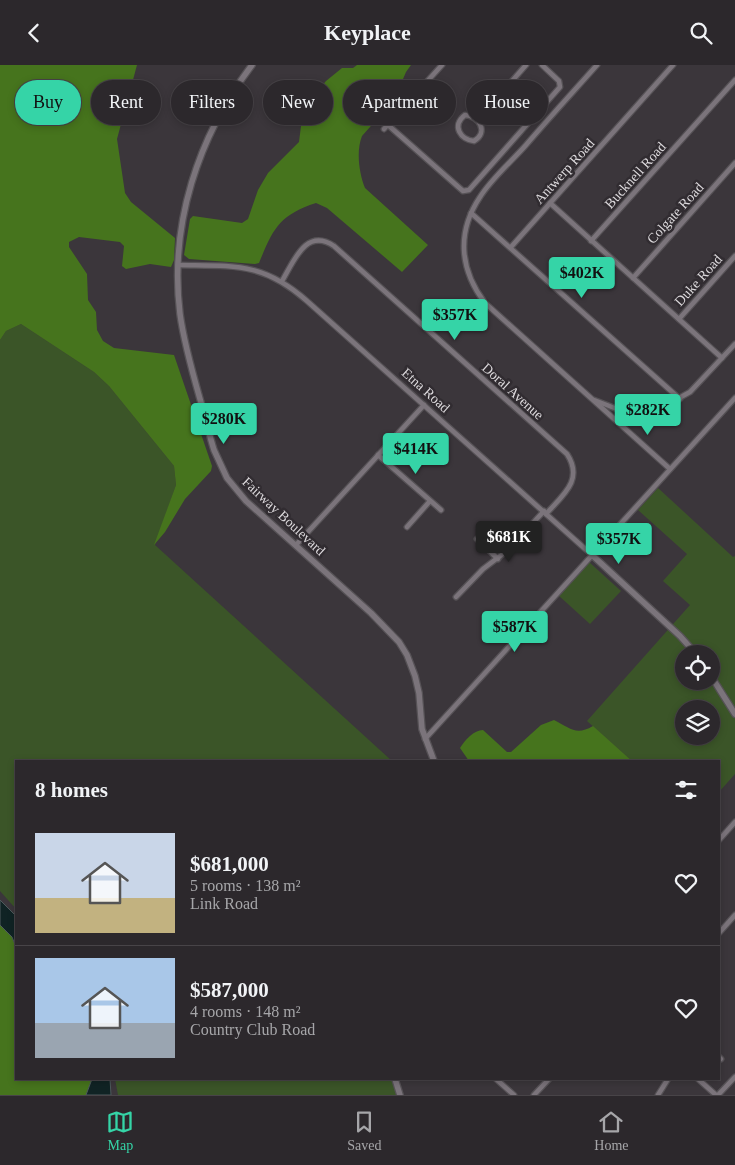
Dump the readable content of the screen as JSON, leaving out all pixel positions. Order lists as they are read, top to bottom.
{
  "streets": {
    "street": [
      "Antwerp Road",
      "Bucknell Road",
      "Colgate Road",
      "Duke Road",
      "Etna Road",
      "Doral Avenue",
      "Fairway Boulevard"
    ]
  },
  "crossings": [
    ["Etna Road", "Doral Avenue"],
    ["Etna Road", "Fairway Boulevard"]
  ],
  "page": {
    "header": "Keyplace",
    "chip": [
      "Buy",
      "Rent",
      "Filters",
      "New",
      "Apartment",
      "House"
    ],
    "price": [
      "$402K",
      "$357K",
      "$282K",
      "$280K",
      "$414K",
      "$681K",
      "$357K",
      "$587K"
    ],
    "heading": "8 homes",
    "list": [
      {
        "name": "$681,000",
        "note": "5 rooms · 138 m² · Link Road"
      },
      {
        "name": "$587,000",
        "note": "4 rooms · 148 m² · Country Club Road"
      }
    ],
    "tabs": ["Map", "Saved", "Home"]
  }
}
